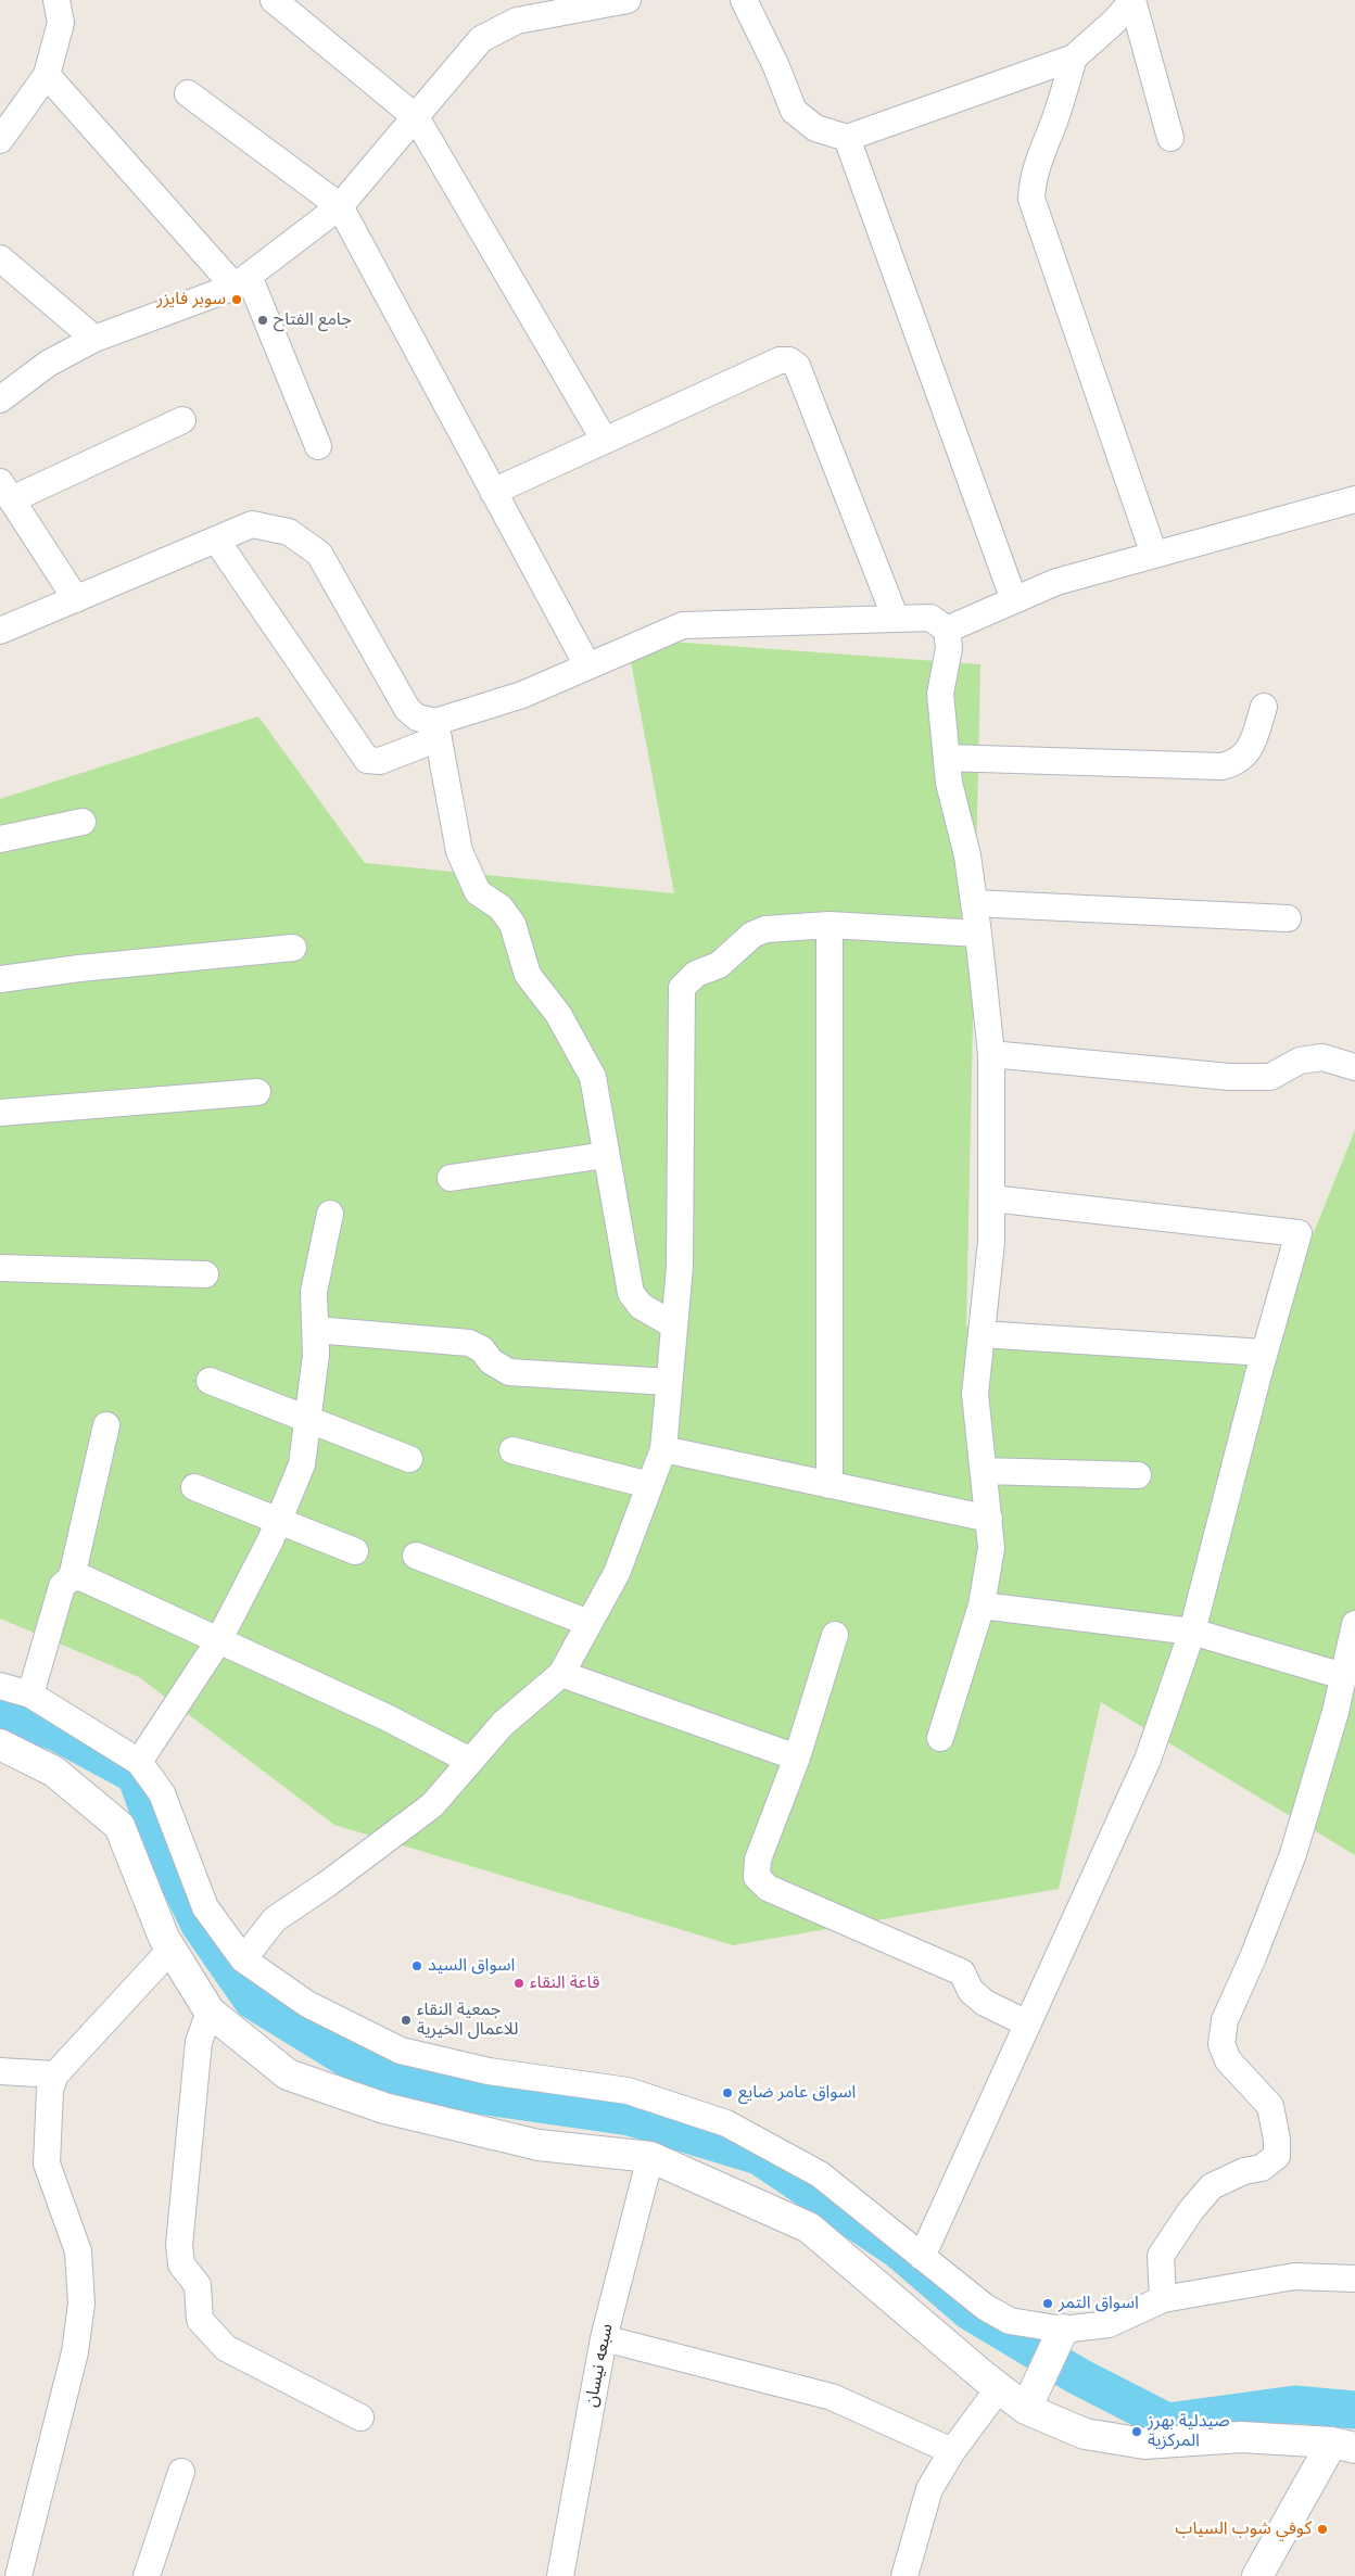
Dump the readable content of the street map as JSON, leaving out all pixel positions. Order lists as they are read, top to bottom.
{
  "streets": {
    "street": ["سبعه نيسان"]
  },
  "places": [
    "سوبر فايزر",
    "جامع الفتاح",
    "اسواق السيد",
    "قاعة النقاء",
    "جمعية النقاء للاعمال الخيرية",
    "اسواق عامر ضايع",
    "اسواق التمر",
    "صيدلية بهرز المركزية",
    "كوفي شوب السياب"
  ]
}
